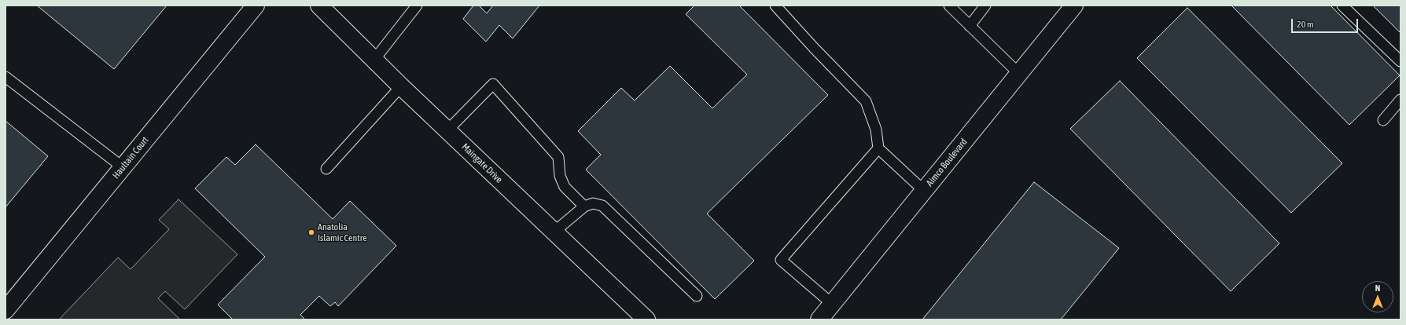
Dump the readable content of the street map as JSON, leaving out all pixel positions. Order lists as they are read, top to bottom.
{
  "streets": {
    "street": ["Haultain Court", "Aimco Boulevard", "Maingate Drive"]
  },
  "places": ["Anatolia Islamic Centre"],
  "scale_bar": "20 m",
  "north": "top"
}
